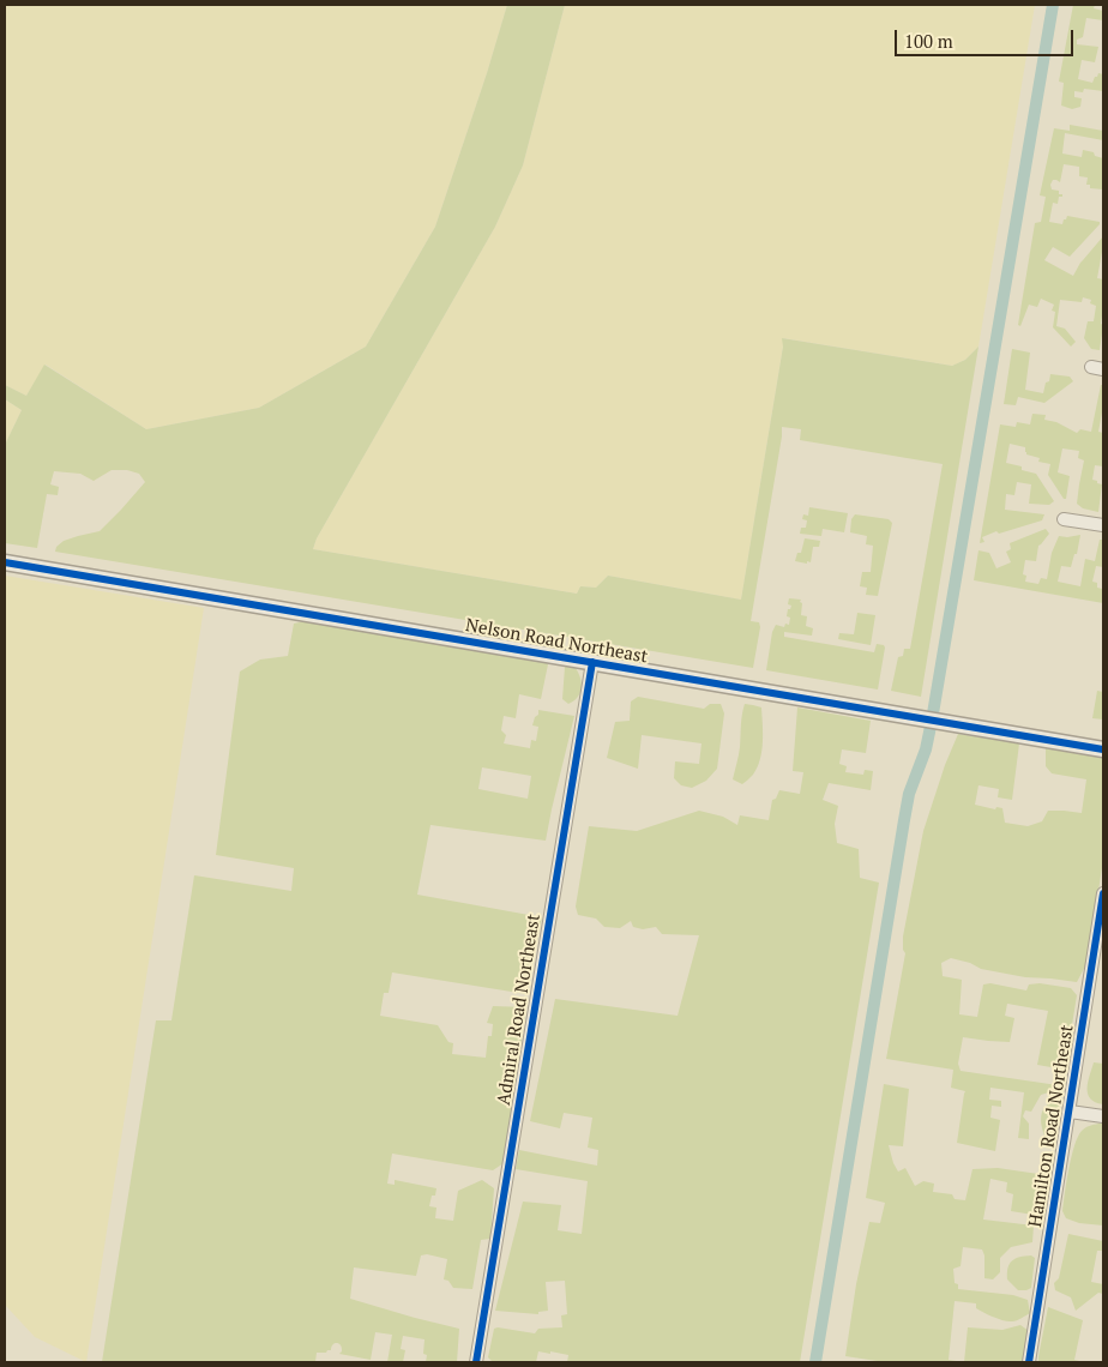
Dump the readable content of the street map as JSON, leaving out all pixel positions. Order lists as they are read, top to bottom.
{
  "streets": {
    "street": ["Nelson Road Northeast", "Admiral Road Northeast", "Hamilton Road Northeast"]
  },
  "crossings": [
    ["Nelson Road Northeast", "Admiral Road Northeast"]
  ],
  "scale_bar": "100 m"
}
